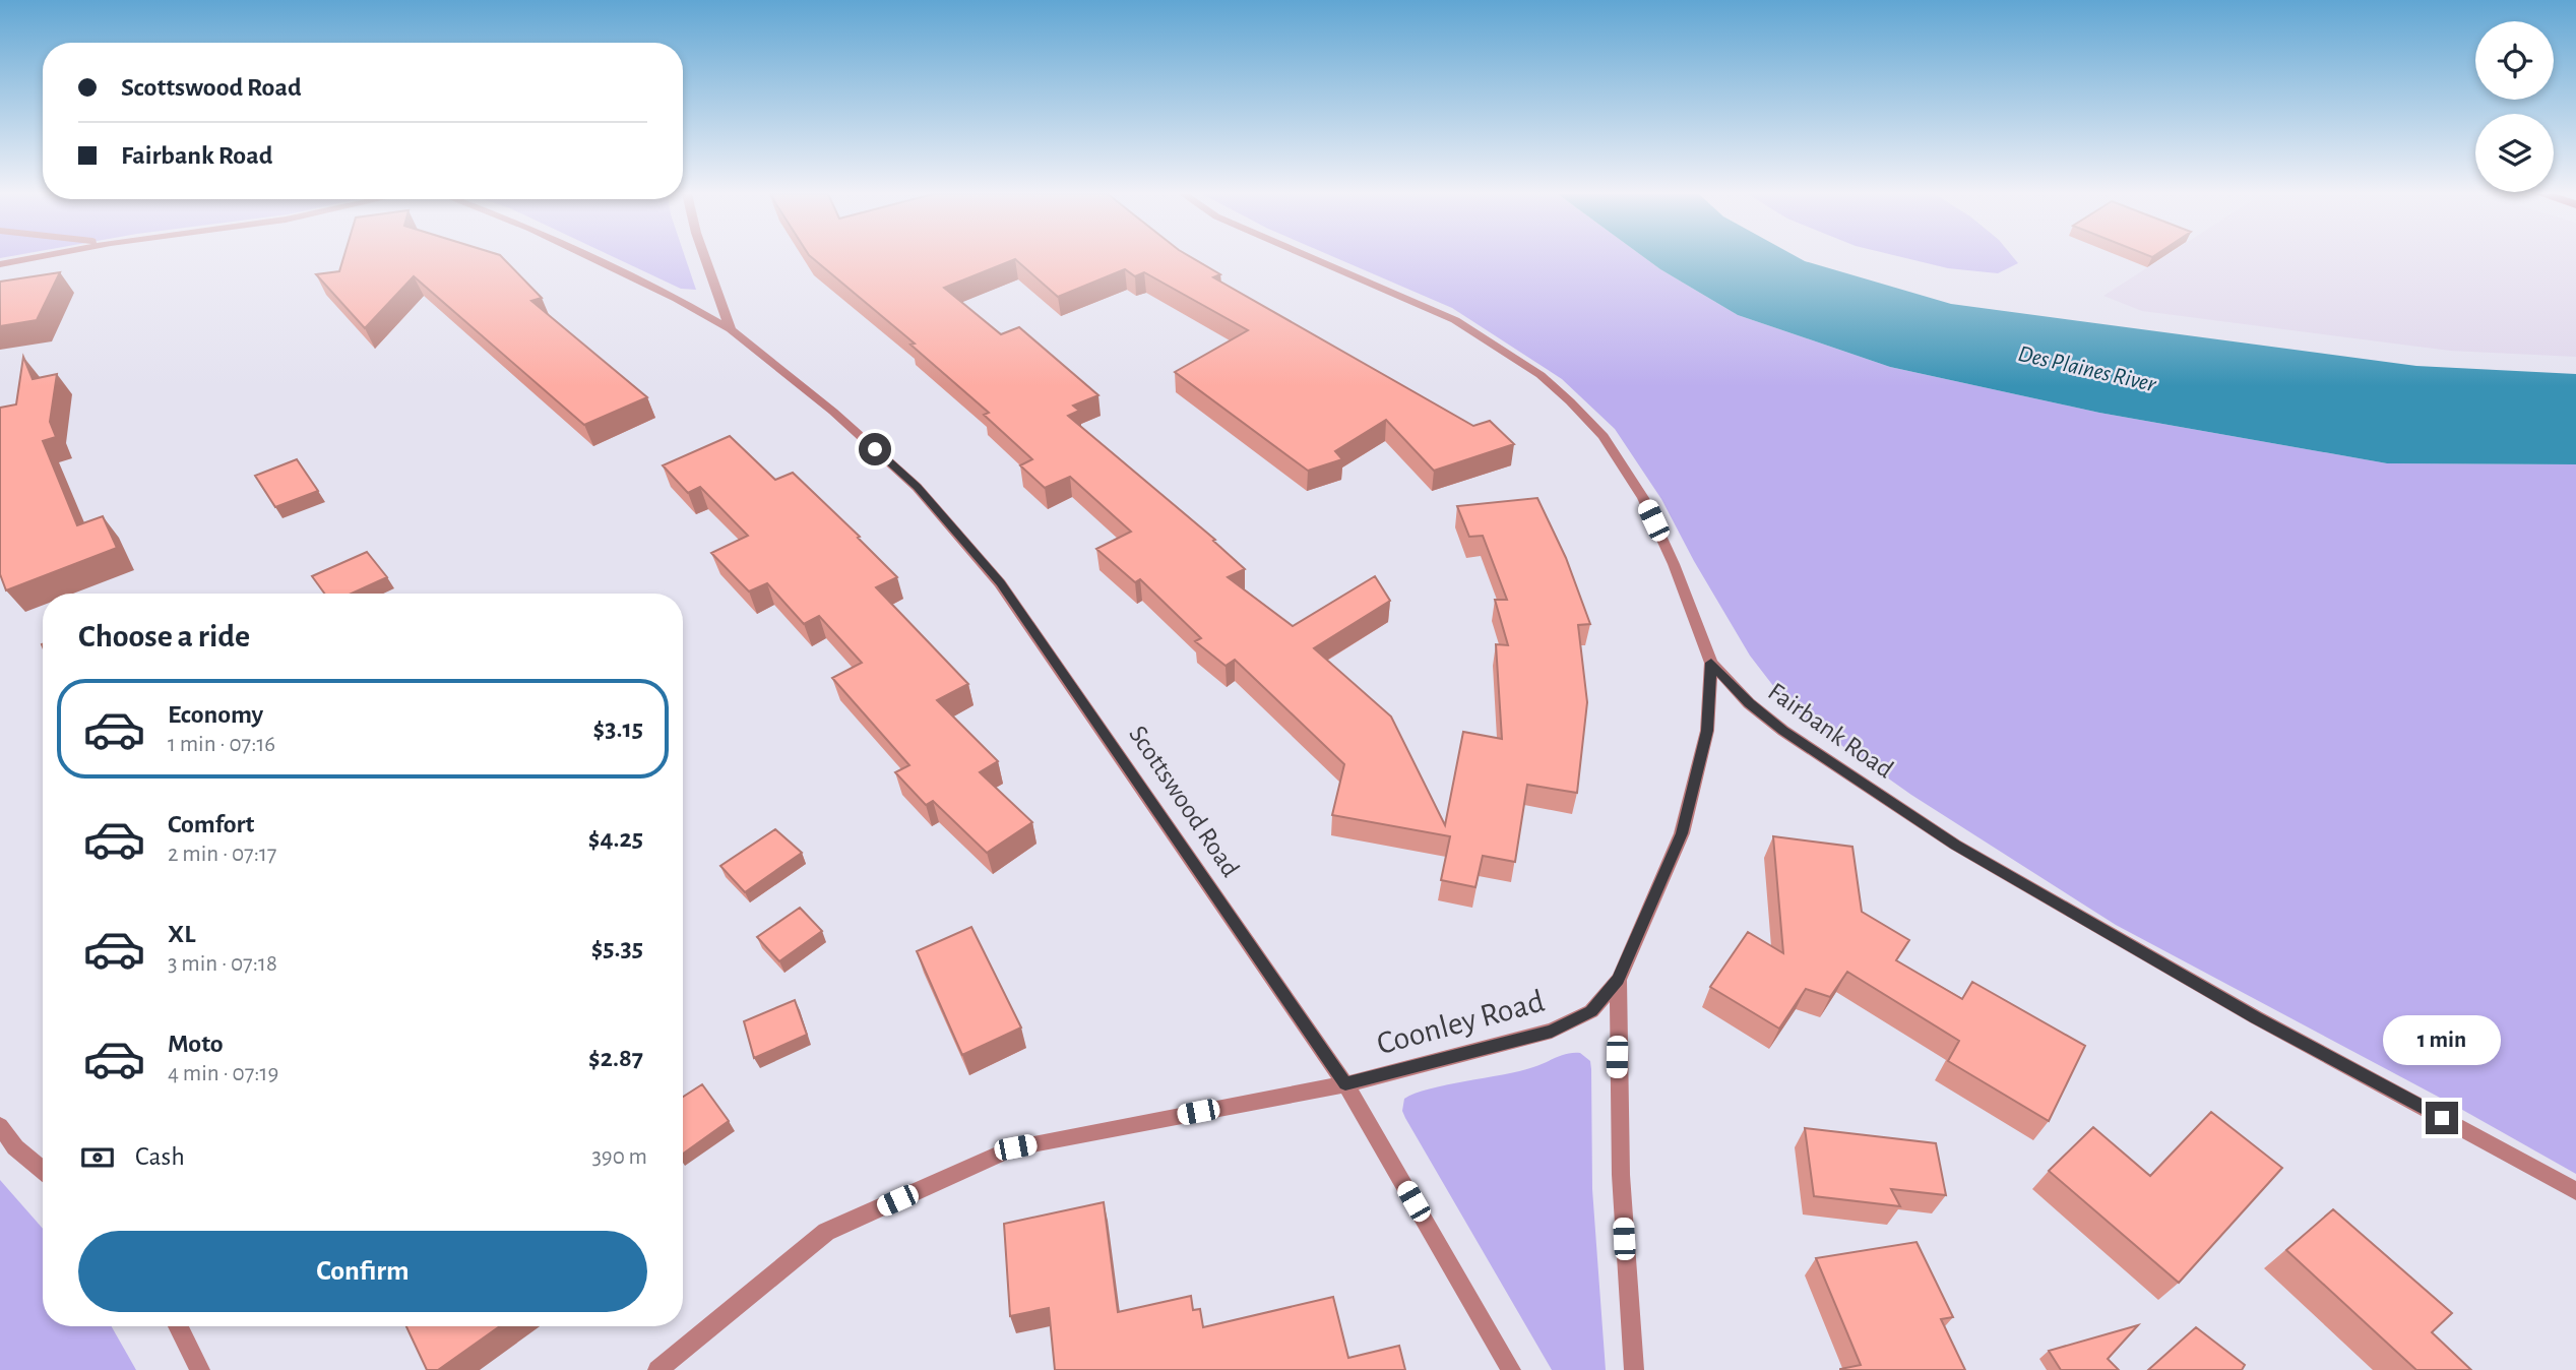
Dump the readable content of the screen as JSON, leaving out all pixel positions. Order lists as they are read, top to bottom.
{
  "streets": {
    "street": ["Fairbank Road", "Scottswood Road", "Coonley Road"]
  },
  "crossings": [
    ["Fairbank Road", "Coonley Road"],
    ["Scottswood Road", "Coonley Road"]
  ],
  "water": ["Des Plaines River"],
  "page": {
    "banner": ["Scottswood Road", "Fairbank Road"],
    "heading": "Choose a ride",
    "list": [
      {
        "name": "Economy",
        "note": "1 min · 07:16",
        "value": "$3.15"
      },
      {
        "name": "Comfort",
        "note": "2 min · 07:17",
        "value": "$4.25"
      },
      {
        "name": "XL",
        "note": "3 min · 07:18",
        "value": "$5.35"
      },
      {
        "name": "Moto",
        "note": "4 min · 07:19",
        "value": "$2.87"
      }
    ],
    "bubble": "1 min",
    "pay": ["Cash", "390 m"],
    "buttons": "Confirm"
  }
}
